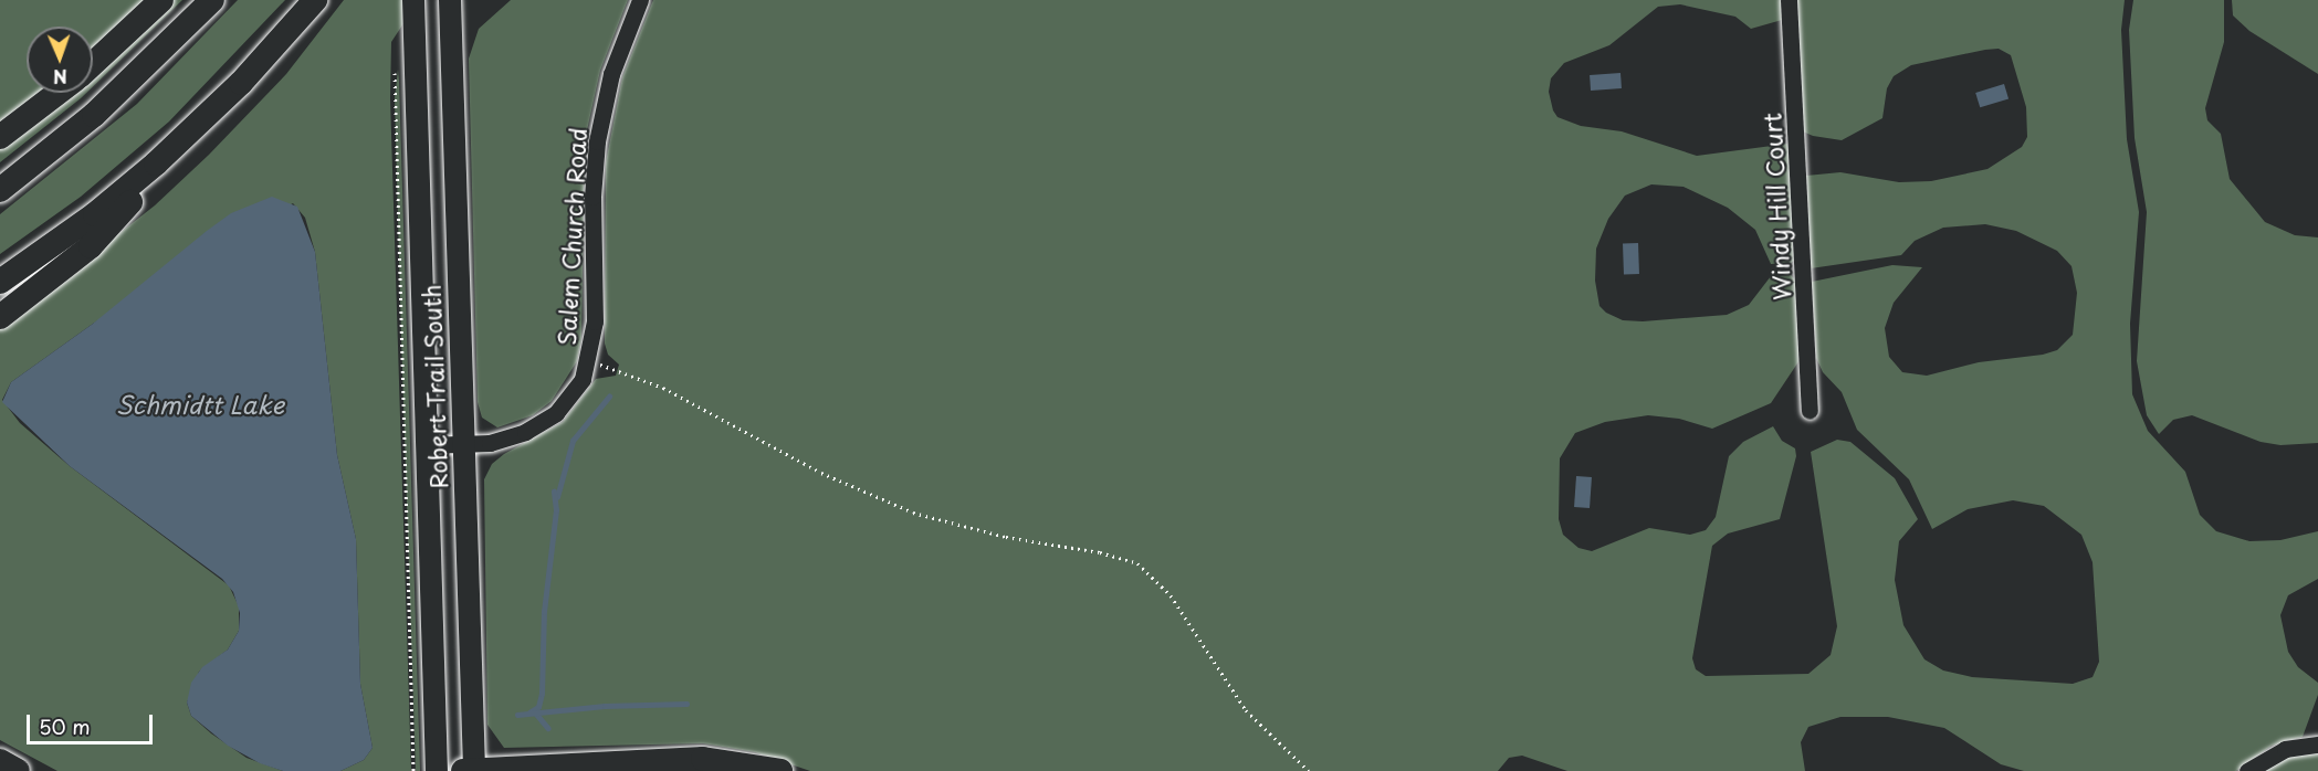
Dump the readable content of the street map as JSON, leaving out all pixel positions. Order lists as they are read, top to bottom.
{
  "streets": {
    "main road": ["Robert Trail South"],
    "street": ["Windy Hill Court", "Salem Church Road"]
  },
  "crossings": [
    ["Salem Church Road", "Robert Trail South"]
  ],
  "water": ["Schmidtt Lake"],
  "scale_bar": "50 m",
  "north": "bottom"
}
